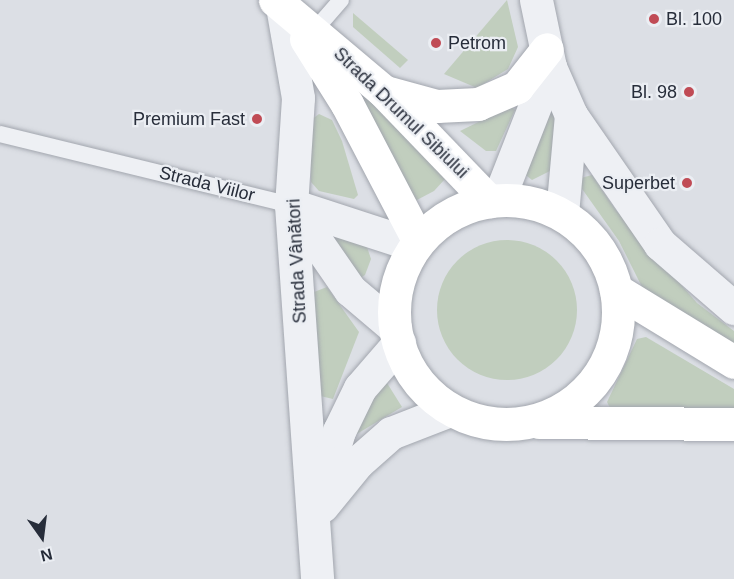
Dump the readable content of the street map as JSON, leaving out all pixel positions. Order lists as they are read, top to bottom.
{
  "streets": {
    "main road": ["Strada Drumul Sibiului"],
    "street": ["Strada Vânători"],
    "lane": ["Strada Viilor"]
  },
  "crossings": [
    ["Strada Drumul Sibiului", "Strada Vânători"],
    ["Strada Viilor", "Strada Vânători"]
  ],
  "places": [
    "Bl. 100",
    "Petrom",
    "Bl. 98",
    "Premium Fast",
    "Superbet"
  ],
  "north": "bottom"
}
